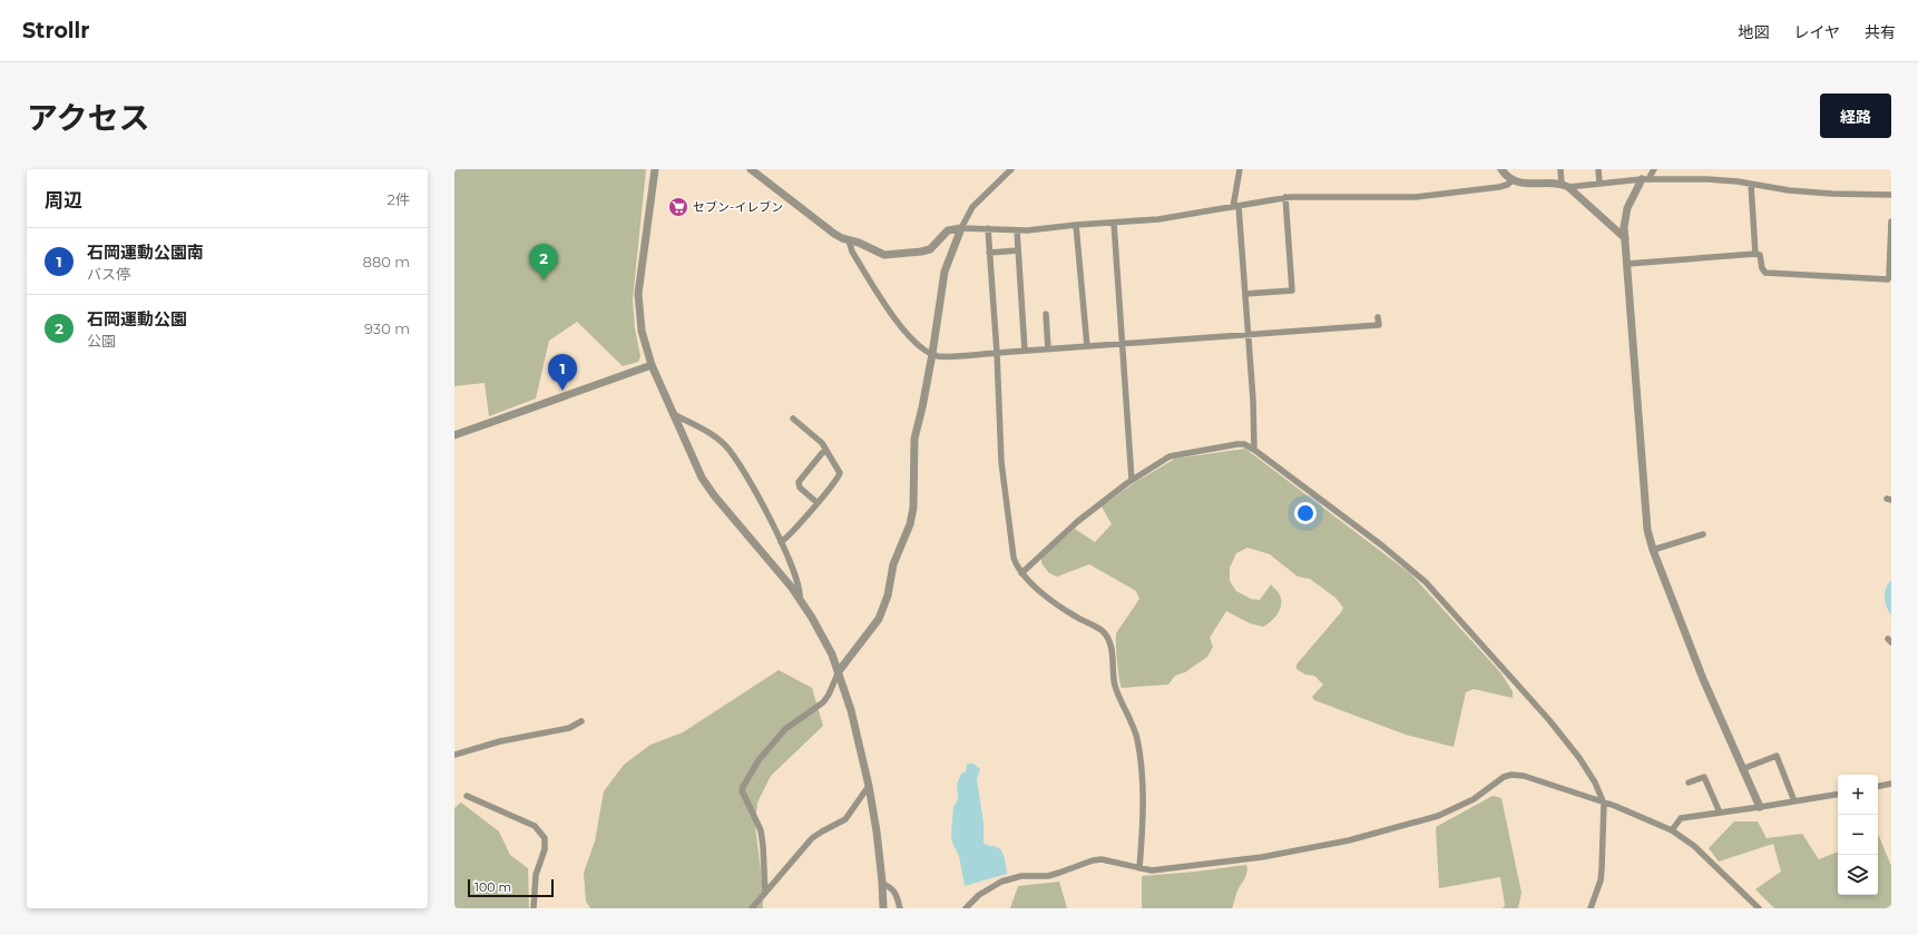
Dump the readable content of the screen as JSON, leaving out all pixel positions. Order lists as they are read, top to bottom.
{
  "places": {
    "supermarket": ["セブン-イレブン"]
  },
  "scale_bar": "100 m",
  "page": {
    "header": "Strollr",
    "nav": ["地図", "レイヤ", "共有"],
    "title": "アクセス",
    "buttons": "経路",
    "heading": ["周辺", "2件"],
    "list": [
      {
        "mark": "1",
        "name": "石岡運動公園南",
        "note": "バス停",
        "value": "880 m"
      },
      {
        "mark": "2",
        "name": "石岡運動公園",
        "note": "公園",
        "value": "930 m"
      }
    ],
    "pins": ["2", "1"],
    "map_buttons": ["+", "−"],
    "scale": "100 m"
  }
}
